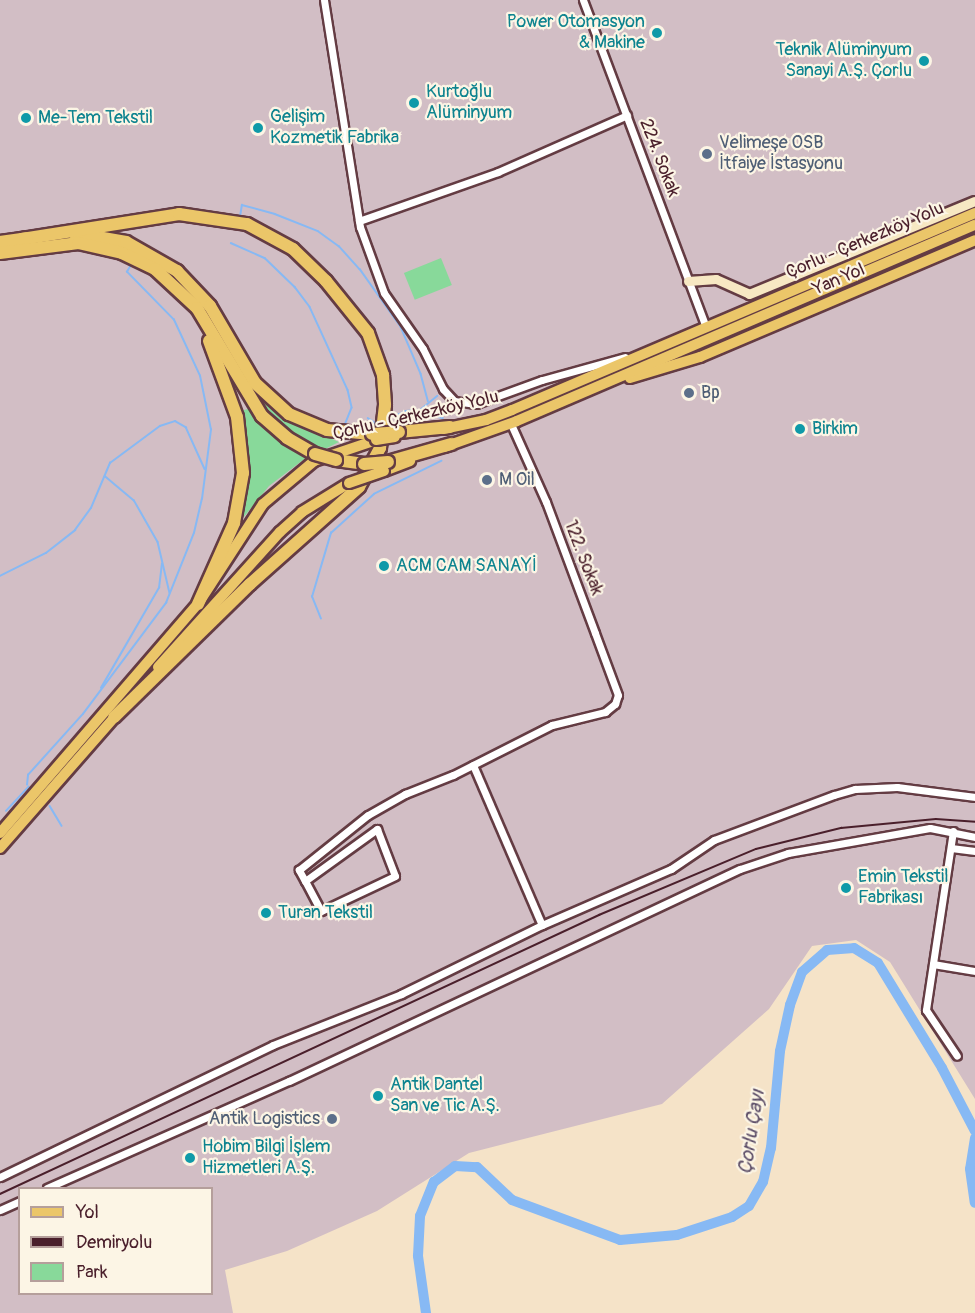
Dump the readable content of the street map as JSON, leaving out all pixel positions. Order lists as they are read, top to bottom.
{
  "streets": {
    "main road": ["Çorlu - Çerkezköy Yolu", "Yan Yol"],
    "street": ["224. Sokak", "122. Sokak"]
  },
  "crossings": [
    ["224. Sokak", "Çorlu - Çerkezköy Yolu"],
    ["Çorlu - Çerkezköy Yolu", "Yan Yol"],
    ["Çorlu - Çerkezköy Yolu", "122. Sokak"]
  ],
  "water": ["Çorlu Çayı"],
  "places": [
    "Power Otomasyon & Makine",
    "Teknik Alüminyum Sanayi A.Ş. Çorlu",
    "Kurtoğlu Alüminyum",
    "Me-Tem Tekstil",
    "Gelişim Kozmetik Fabrika",
    "Velimeşe OSB İtfaiye İstasyonu",
    "Bp",
    "Birkim",
    "M Oil",
    "ACM CAM SANAYİ",
    "Emin Tekstil Fabrikası",
    "Turan Tekstil",
    "Antik Dantel San ve Tic A.Ş.",
    "Antik Logistics",
    "Hobim Bilgi İşlem Hizmetleri A.Ş."
  ],
  "legend": ["Yol", "Demiryolu", "Park"]
}
